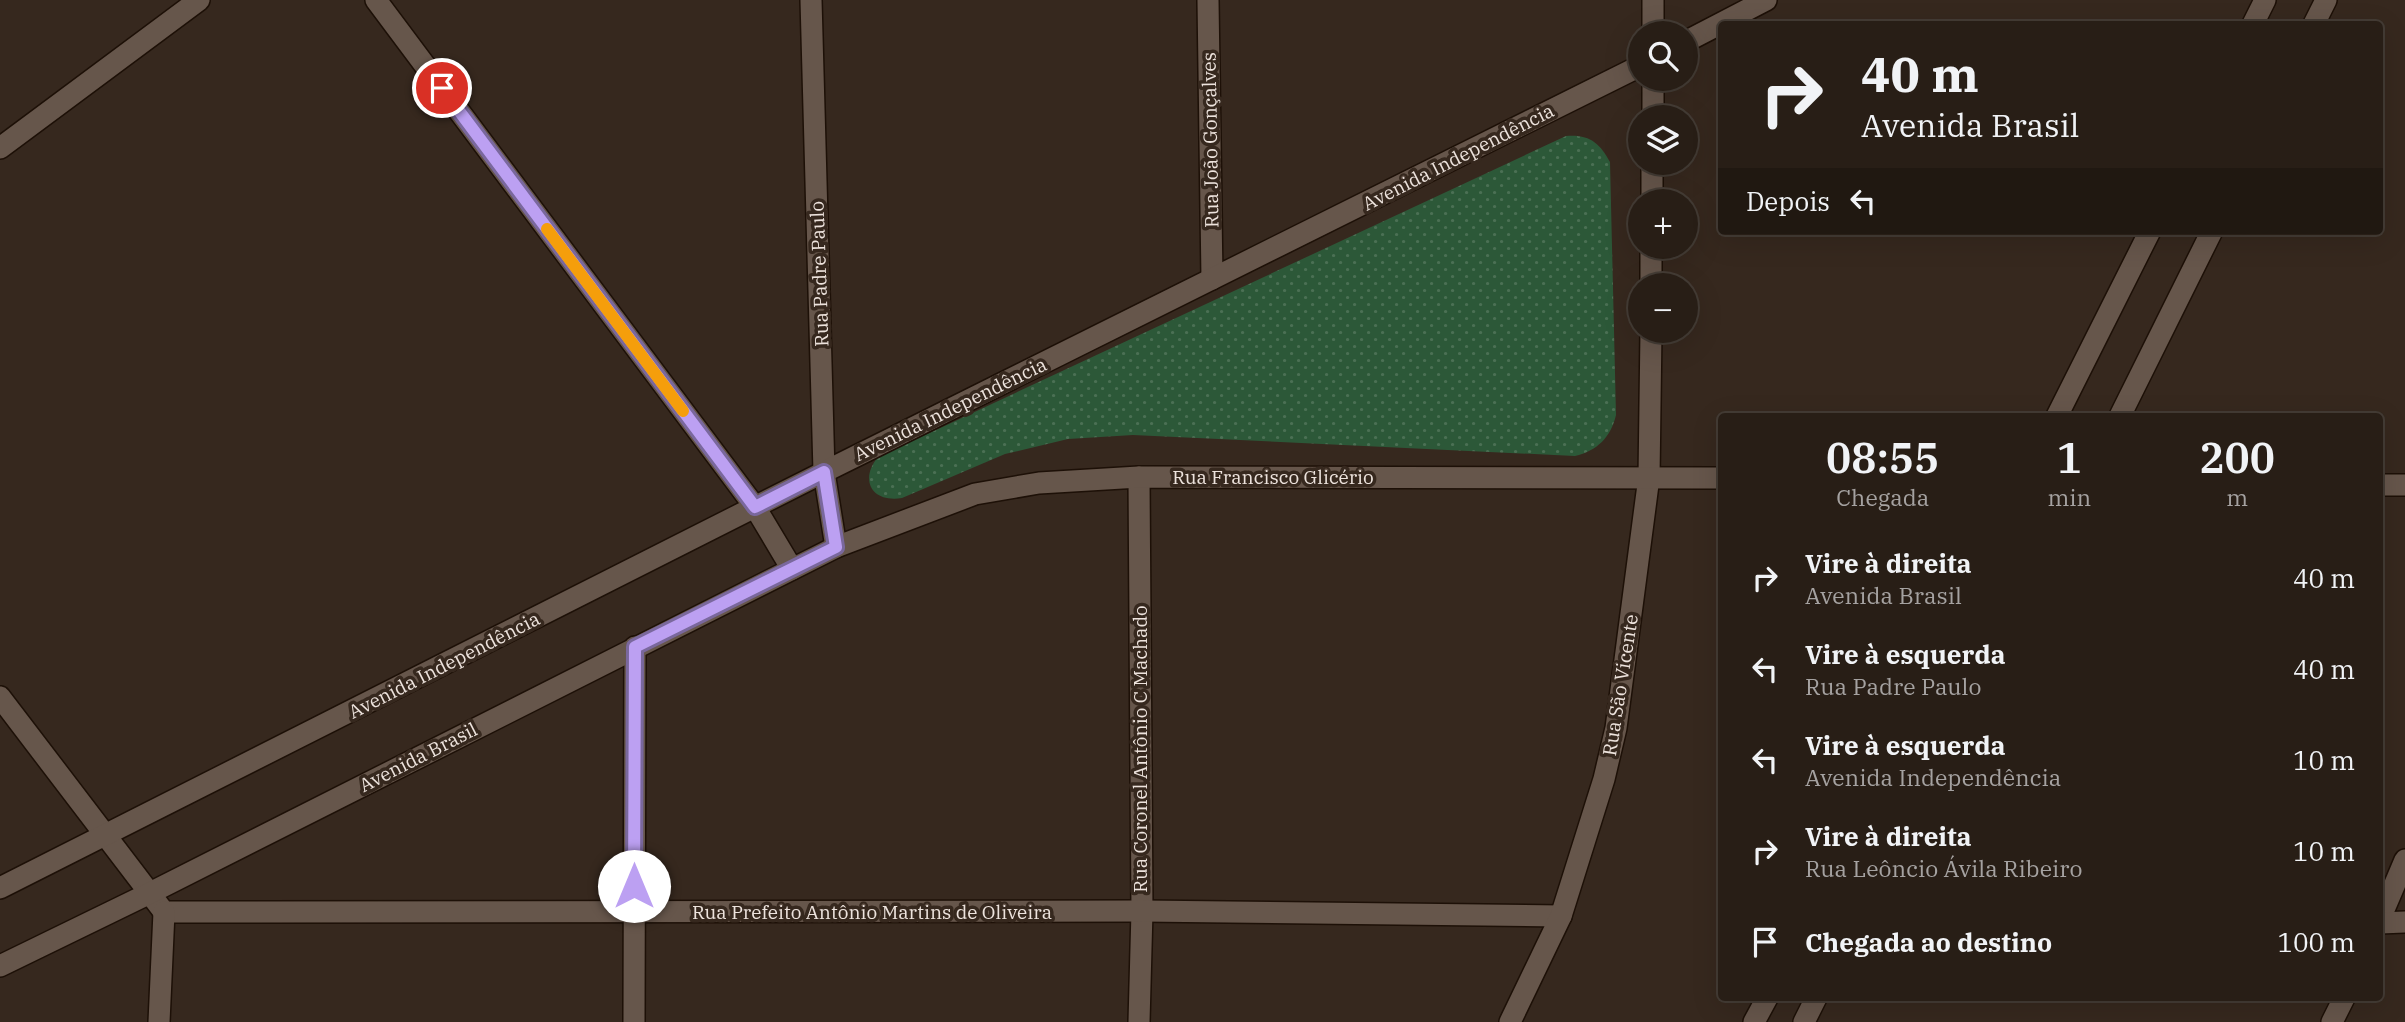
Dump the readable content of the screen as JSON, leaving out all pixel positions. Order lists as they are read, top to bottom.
{
  "streets": {
    "street": [
      "Rua João Gonçalves",
      "Avenida Independência",
      "Rua Padre Paulo",
      "Rua Francisco Glicério",
      "Rua São Vicente",
      "Rua Coronel Antônio C Machado",
      "Avenida Brasil",
      "Rua Prefeito Antônio Martins de Oliveira"
    ]
  },
  "crossings": [
    ["Rua João Gonçalves", "Avenida Independência"],
    ["Avenida Independência", "Rua Padre Paulo"],
    ["Rua Padre Paulo", "Rua Francisco Glicério"],
    ["Rua Padre Paulo", "Avenida Brasil"],
    ["Rua Francisco Glicério", "Rua São Vicente"],
    ["Rua Francisco Glicério", "Rua Coronel Antônio C Machado"],
    ["Rua Francisco Glicério", "Avenida Brasil"],
    ["Rua São Vicente", "Rua Prefeito Antônio Martins de Oliveira"],
    ["Rua Coronel Antônio C Machado", "Rua Prefeito Antônio Martins de Oliveira"]
  ],
  "page": {
    "map_buttons": ["+", "−"],
    "turn": ["40 m", "Avenida Brasil"],
    "then": "Depois",
    "eta": [
      "08:55",
      "Chegada",
      "1",
      "min",
      "200",
      "m"
    ],
    "list": [
      {
        "name": "Vire à direita",
        "note": "Avenida Brasil",
        "value": "40 m"
      },
      {
        "name": "Vire à esquerda",
        "note": "Rua Padre Paulo",
        "value": "40 m"
      },
      {
        "name": "Vire à esquerda",
        "note": "Avenida Independência",
        "value": "10 m"
      },
      {
        "name": "Vire à direita",
        "note": "Rua Leôncio Ávila Ribeiro",
        "value": "10 m"
      },
      {
        "name": "Chegada ao destino",
        "value": "100 m"
      }
    ]
  }
}
